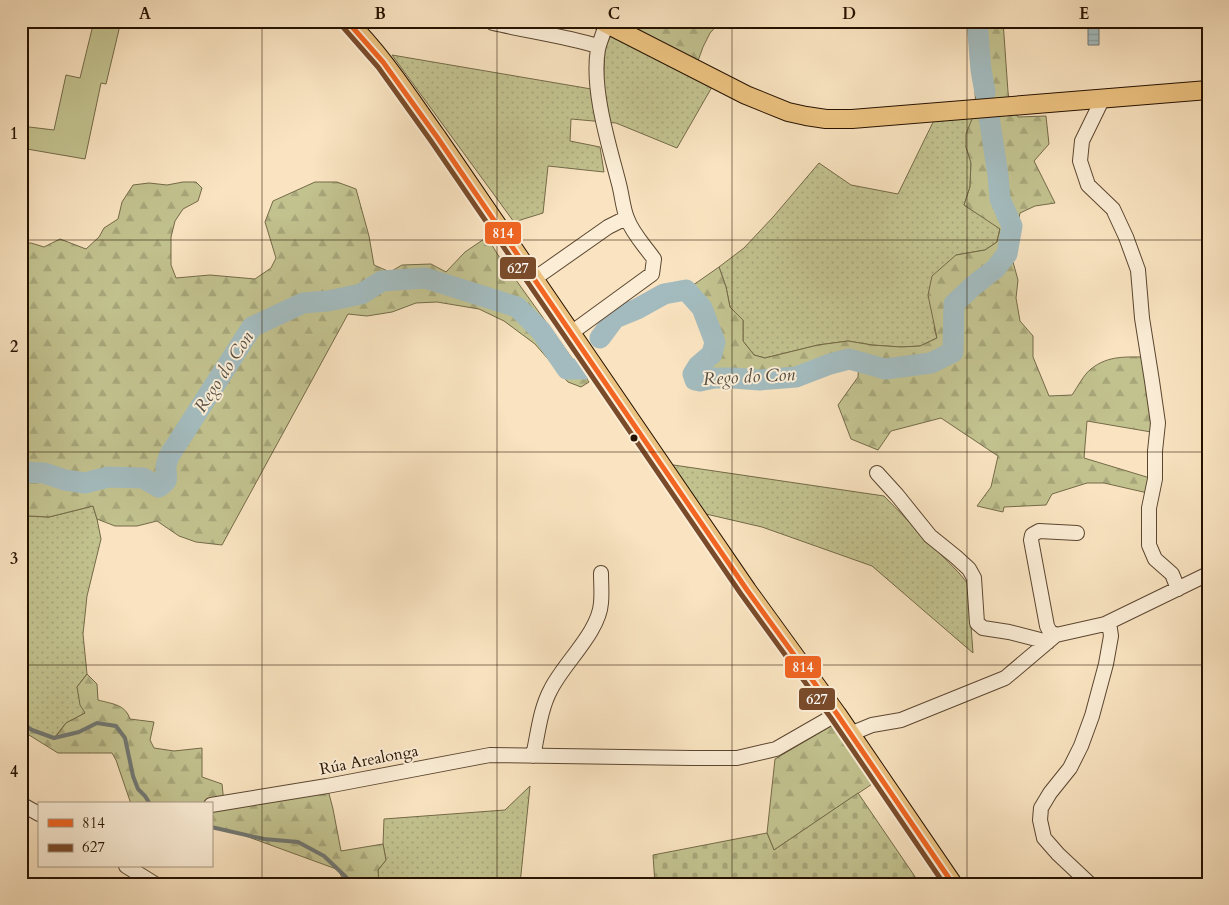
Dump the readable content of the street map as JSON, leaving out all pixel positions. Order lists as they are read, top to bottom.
{
  "streets": {
    "street": ["Rúa Arealonga"]
  },
  "water": ["Rego do Con"],
  "lines": ["transit line 814", "transit line 627"],
  "legend": ["814", "627"],
  "grid": {
    "columns": [
      "A",
      "B",
      "C",
      "D",
      "E"
    ],
    "rows": [
      "1",
      "2",
      "3",
      "4"
    ]
  }
}
